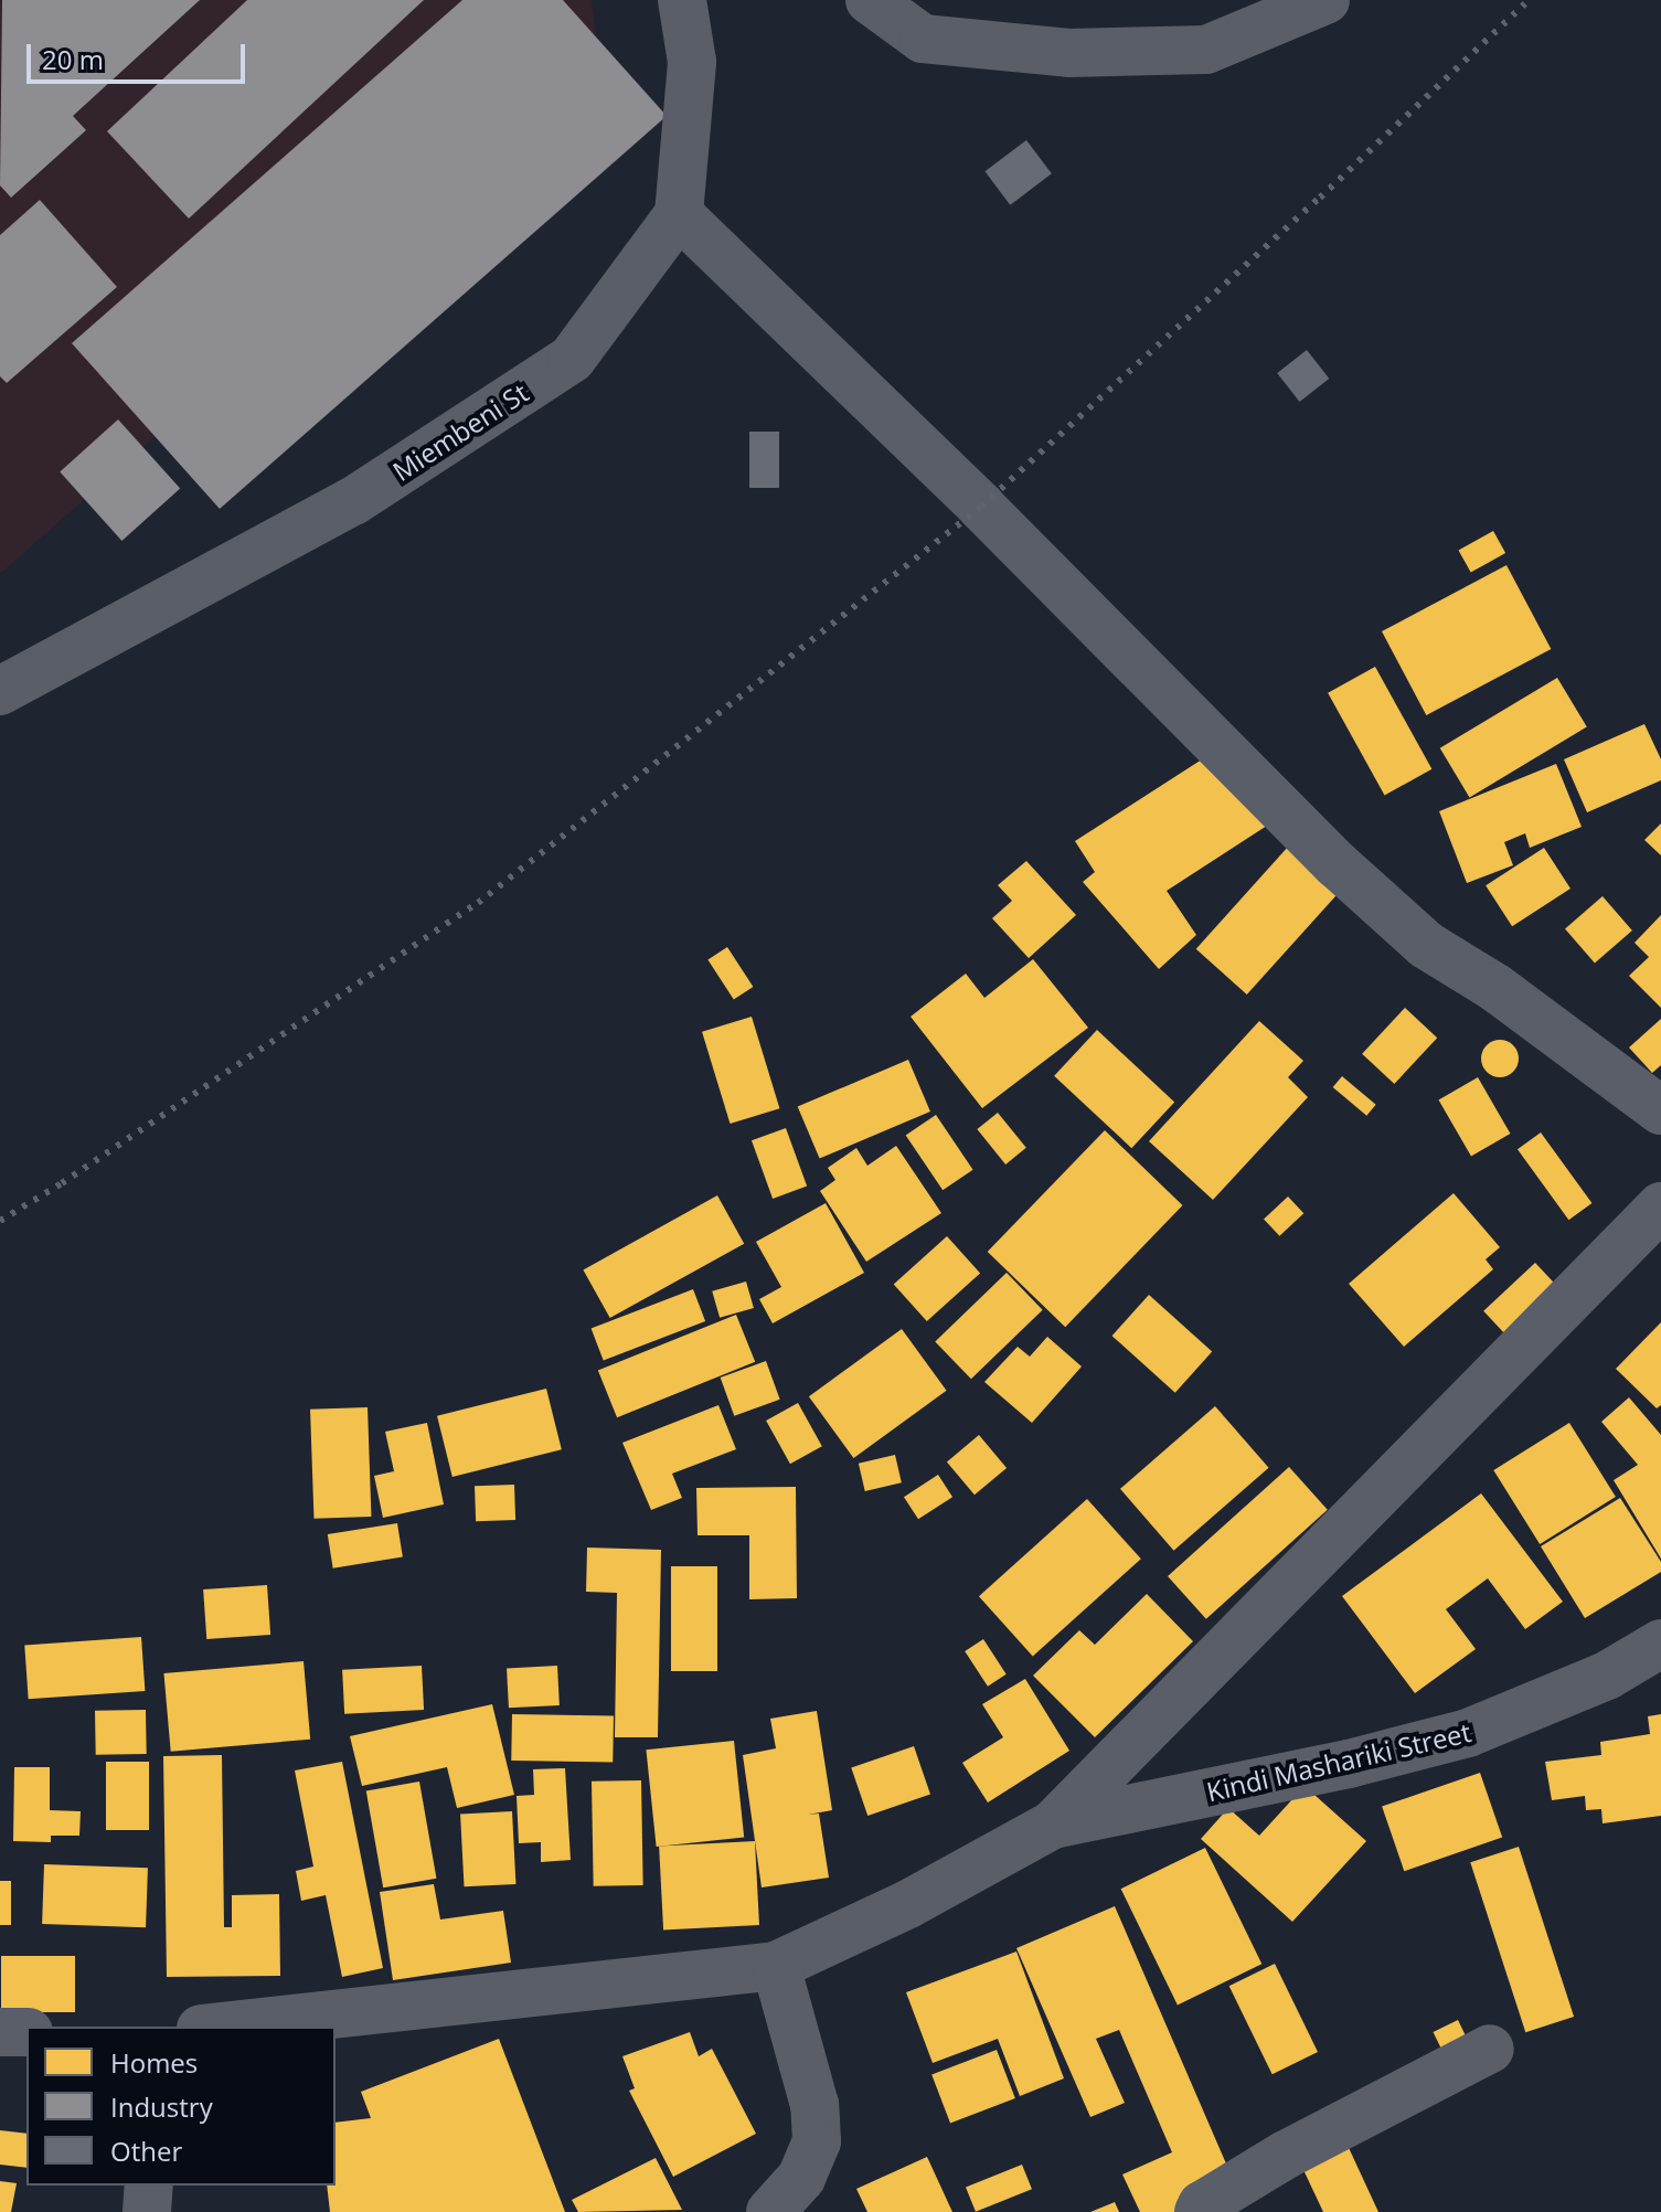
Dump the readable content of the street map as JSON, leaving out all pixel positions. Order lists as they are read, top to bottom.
{
  "streets": {
    "street": ["Miembeni St", "Kindi Mashariki Street"]
  },
  "legend": ["Homes", "Industry", "Other"],
  "scale_bar": "20 m"
}
